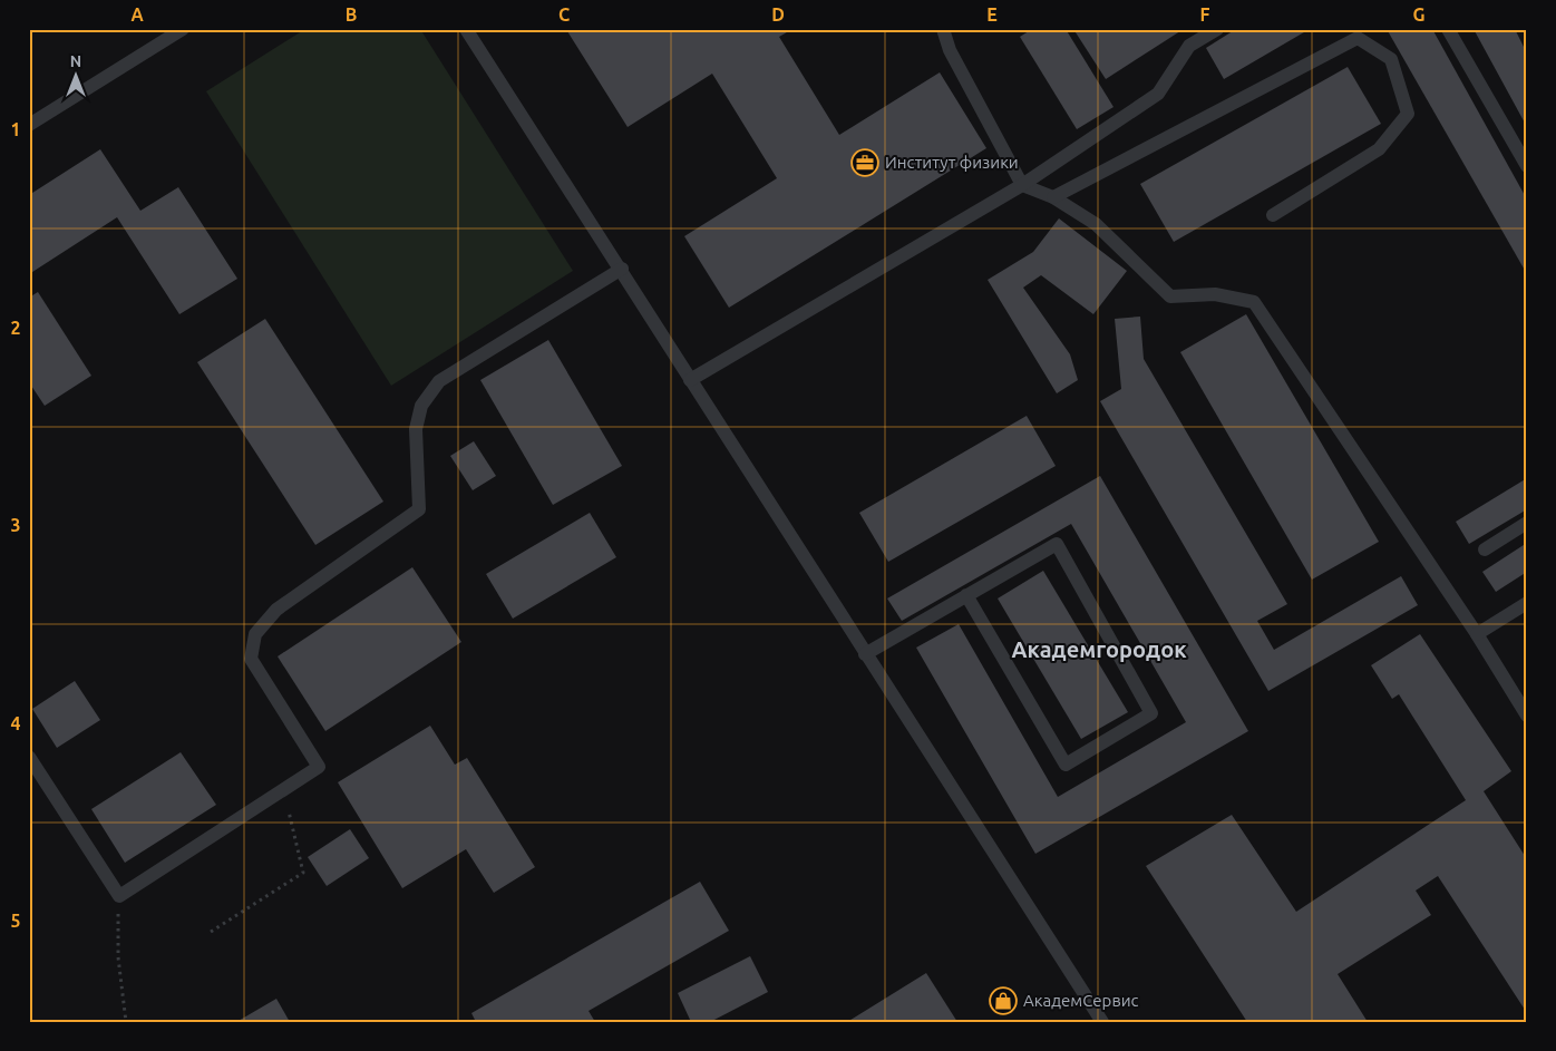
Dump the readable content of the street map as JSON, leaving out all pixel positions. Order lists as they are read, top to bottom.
{
  "districts": ["Академгородок"],
  "places": {
    "office": ["Институт физики"],
    "shop": ["АкадемСервис"]
  },
  "north": "top",
  "grid": {
    "columns": [
      "A",
      "B",
      "C",
      "D",
      "E",
      "F",
      "G"
    ],
    "rows": [
      "1",
      "2",
      "3",
      "4",
      "5"
    ]
  }
}
